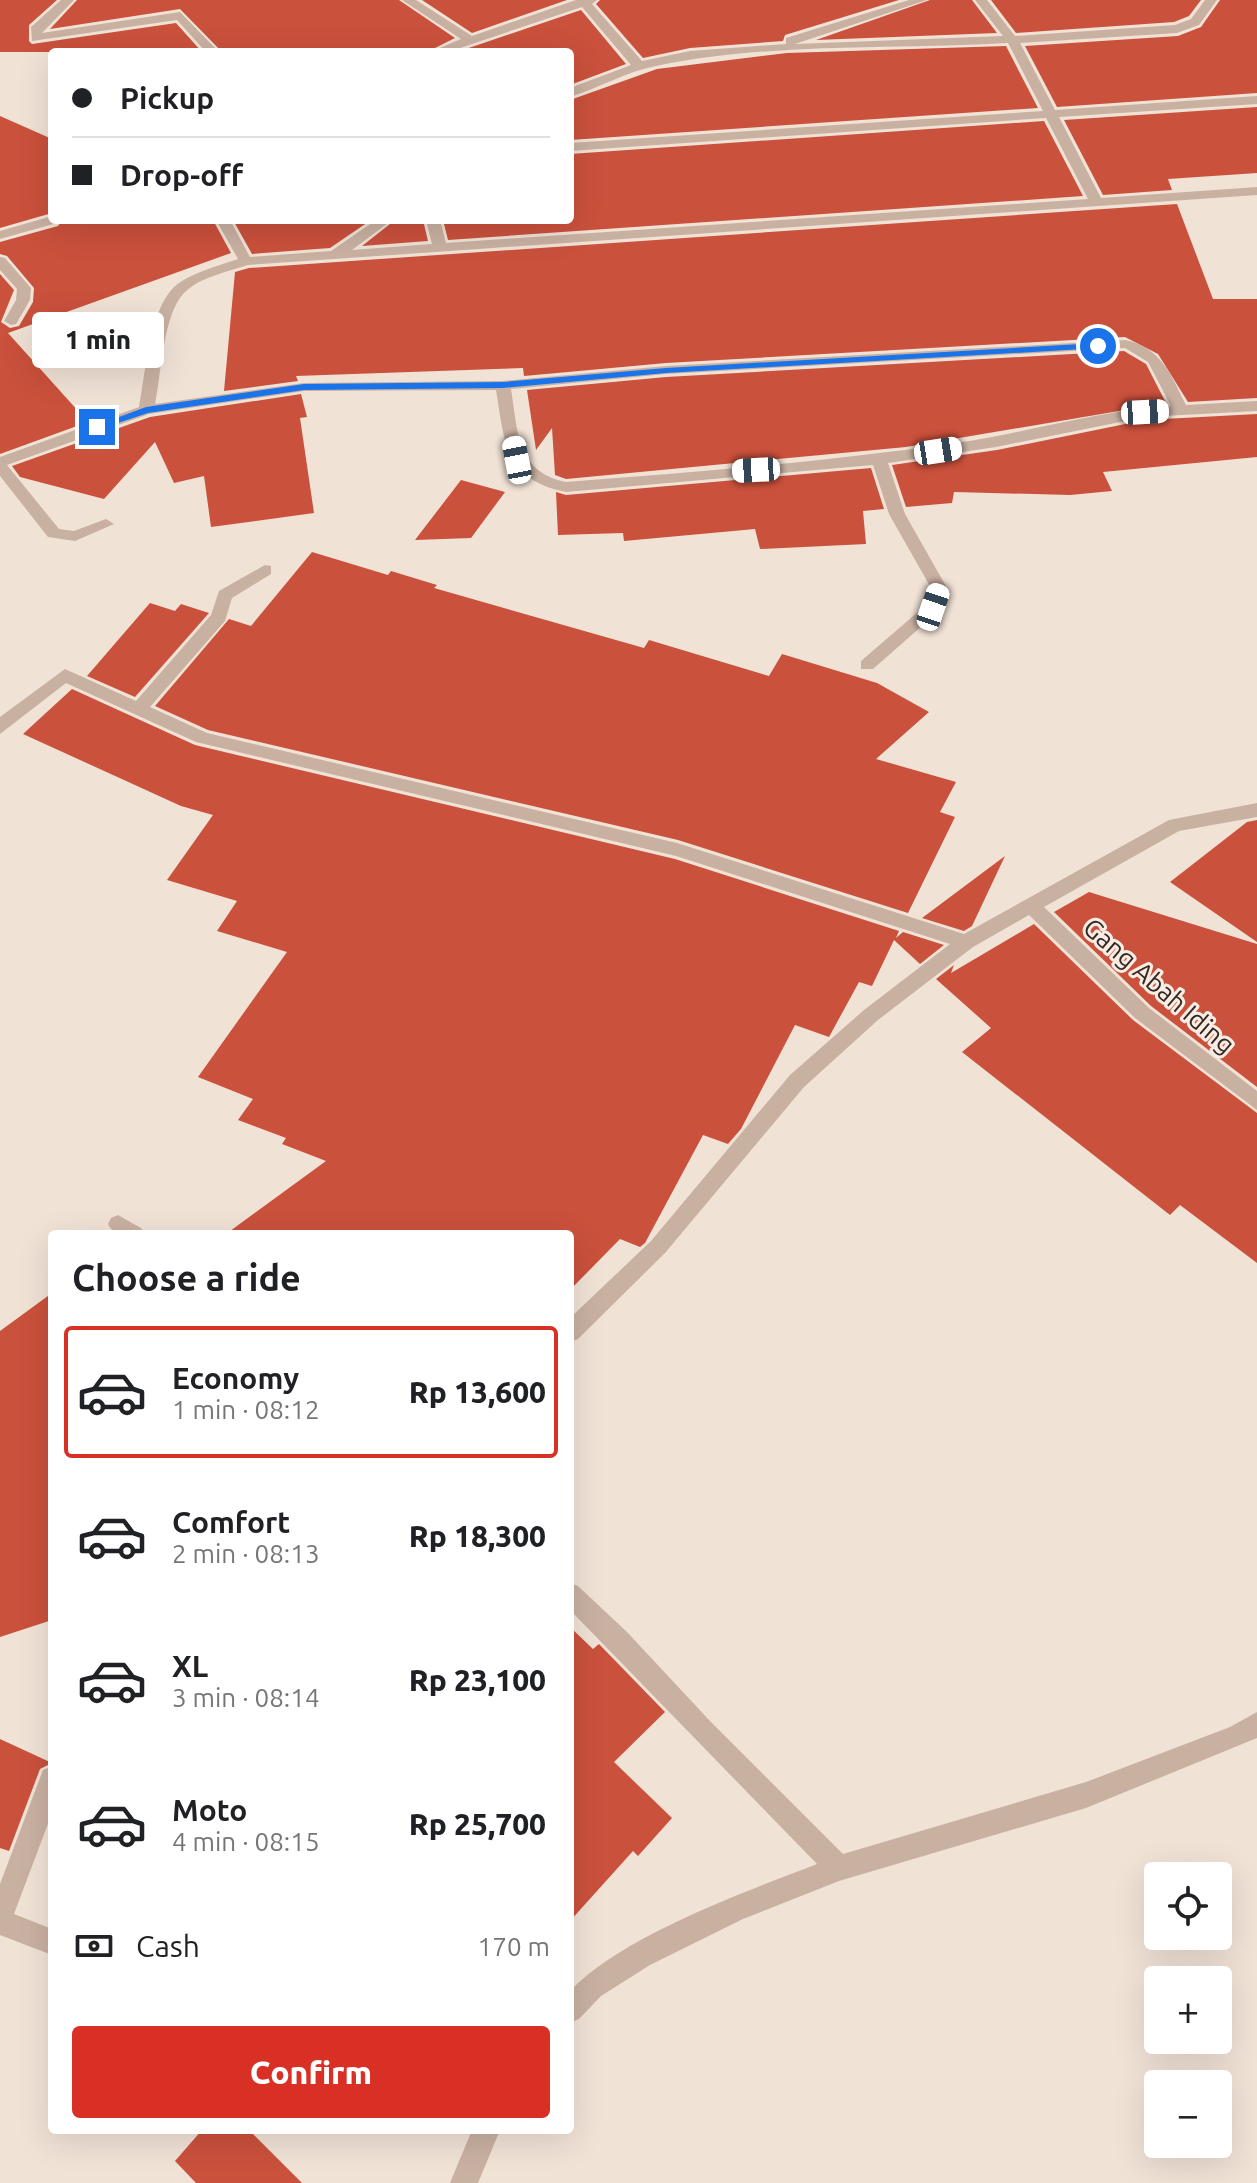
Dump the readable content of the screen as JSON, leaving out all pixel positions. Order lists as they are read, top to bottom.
{
  "streets": {
    "street": ["Gang Abah Iding"]
  },
  "page": {
    "banner": ["Pickup", "Drop-off"],
    "bubble": "1 min",
    "heading": "Choose a ride",
    "list": [
      {
        "name": "Economy",
        "note": "1 min · 08:12",
        "value": "Rp 13,600"
      },
      {
        "name": "Comfort",
        "note": "2 min · 08:13",
        "value": "Rp 18,300"
      },
      {
        "name": "XL",
        "note": "3 min · 08:14",
        "value": "Rp 23,100"
      },
      {
        "name": "Moto",
        "note": "4 min · 08:15",
        "value": "Rp 25,700"
      }
    ],
    "map_buttons": ["+", "−"],
    "pay": ["Cash", "170 m"],
    "buttons": "Confirm"
  }
}
